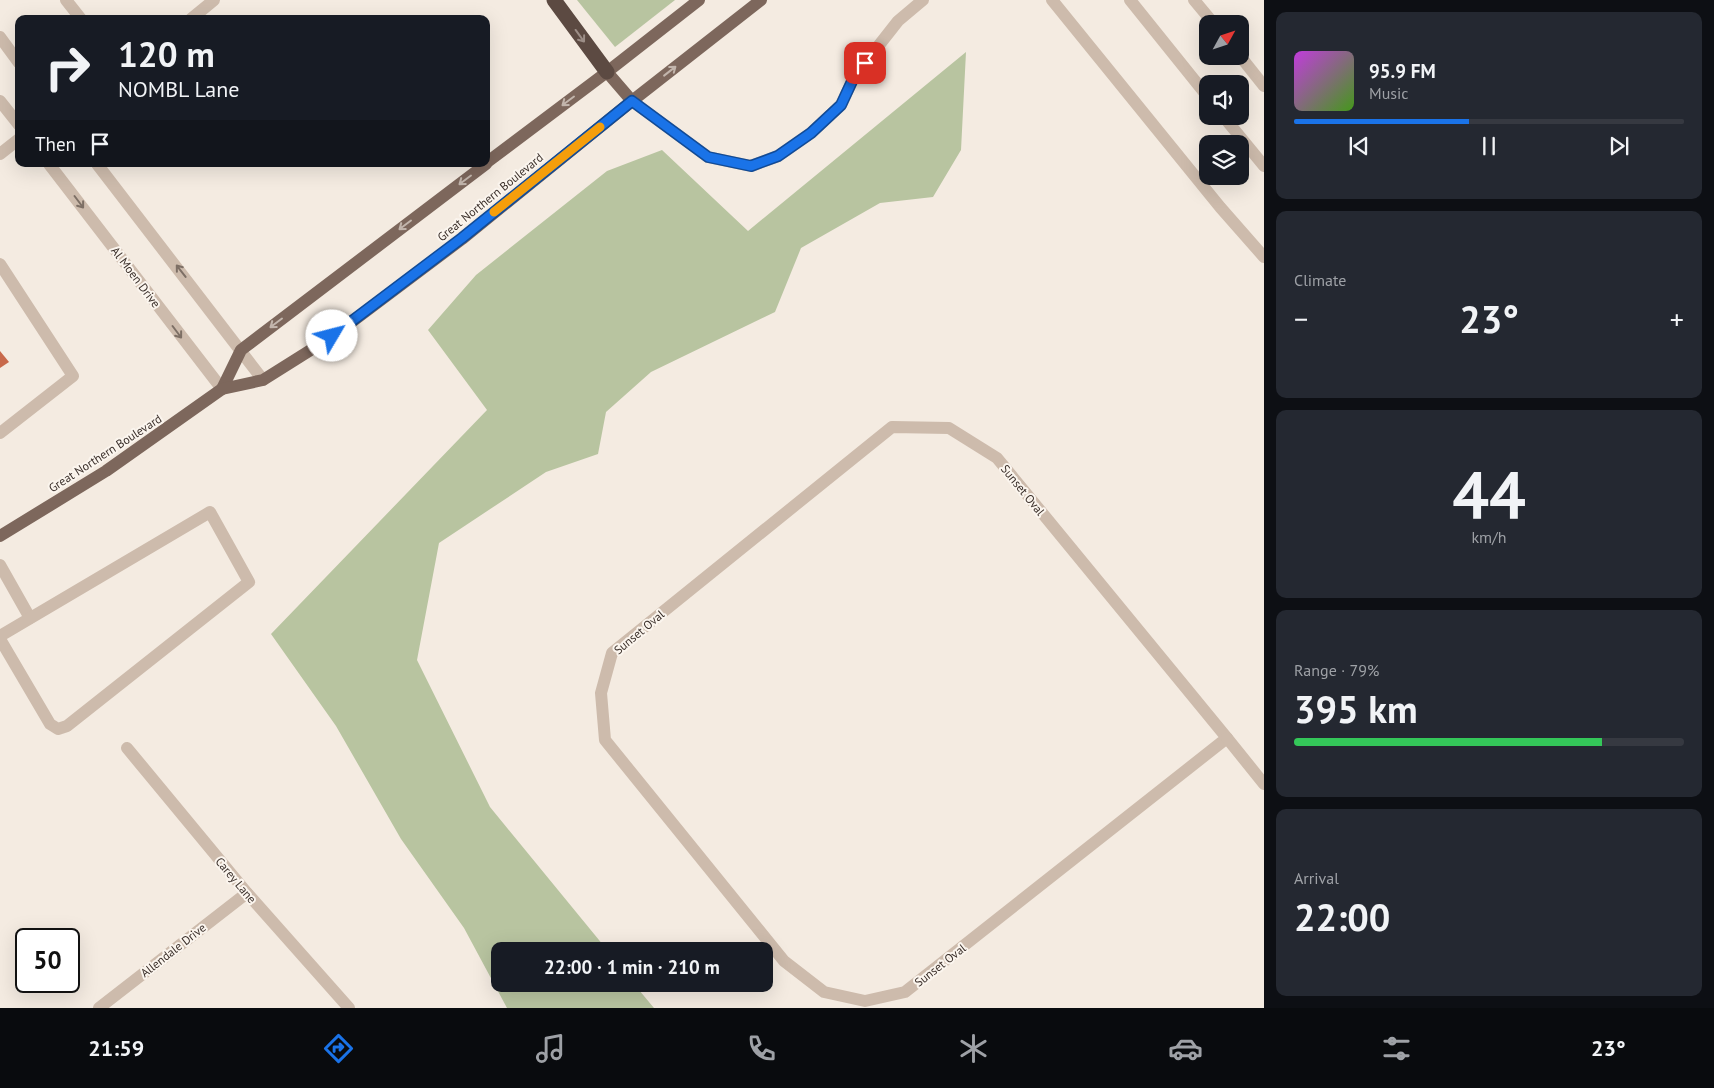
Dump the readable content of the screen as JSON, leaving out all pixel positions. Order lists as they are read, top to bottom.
{
  "streets": {
    "main road": ["Great Northern Boulevard"],
    "street": [
      "Al Moen Drive",
      "Sunset Oval",
      "Carey Lane",
      "Allendale Drive"
    ]
  },
  "crossings": [
    ["Great Northern Boulevard", "Al Moen Drive"],
    ["Carey Lane", "Allendale Drive"]
  ],
  "north": "top right",
  "page": {
    "turn": ["120 m", "NOMBL Lane"],
    "song": ["95.9 FM", "Music"],
    "then": "Then",
    "tile": [
      "Climate",
      ["44", "km/h"],
      ["Range · 79%", "395 km"],
      ["Arrival", "22:00"]
    ],
    "heat": ["−", "23°", "+"],
    "limit": "50",
    "trip": "22:00 · 1 min · 210 m",
    "tabs": ["21:59", "23°"]
  }
}
